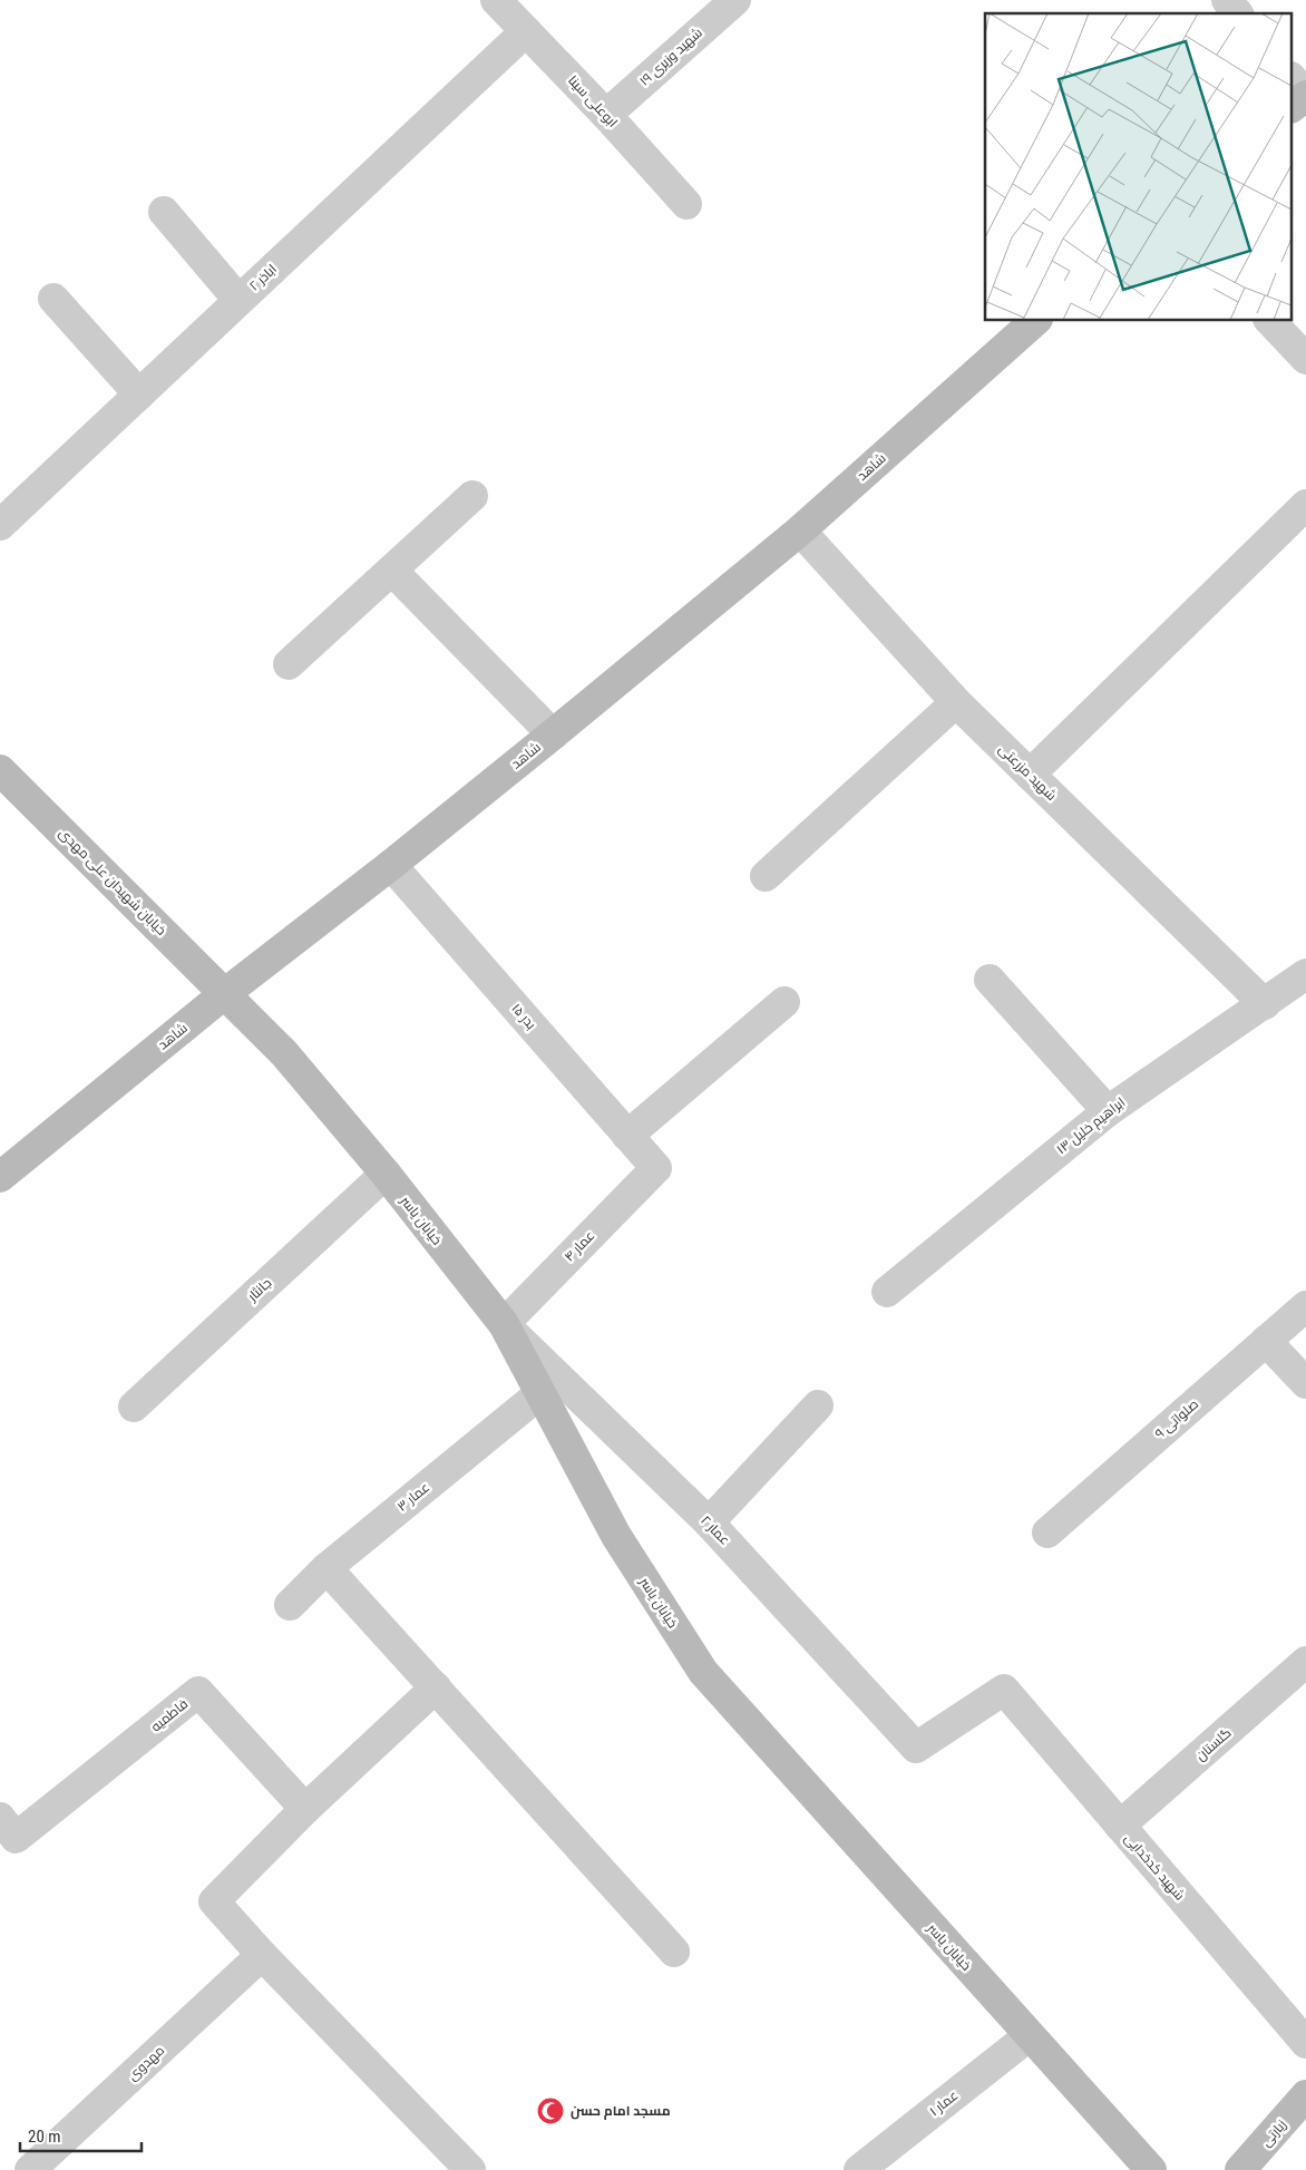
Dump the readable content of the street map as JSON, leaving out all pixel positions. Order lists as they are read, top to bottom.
{
  "streets": {
    "street": [
      "شهید وزیری ۱۹",
      "ابوعلی سینا",
      "اباذر ۲",
      "شاهد",
      "شهید مزرعتی",
      "خیابان شهیدان علی مهدی",
      "بدر ۱۵",
      "ابراهیم خلیل ۱۳",
      "خیابان یاسر",
      "عمار ۴",
      "جانثار",
      "صلواتی ۹",
      "عمار ۳",
      "عمار ۲",
      "فاطمیه",
      "گلستان",
      "شهید کدخدایی",
      "مهدوی",
      "عمار ۱",
      "زیارتی"
    ]
  },
  "crossings": [
    ["شهید وزیری ۱۹", "ابوعلی سینا"],
    ["ابوعلی سینا", "اباذر ۲"],
    ["شاهد", "شهید مزرعتی"],
    ["شاهد", "خیابان شهیدان علی مهدی"],
    ["شاهد", "بدر ۱۵"],
    ["شاهد", "خیابان یاسر"],
    ["شهید مزرعتی", "ابراهیم خلیل ۱۳"],
    ["خیابان شهیدان علی مهدی", "خیابان یاسر"],
    ["بدر ۱۵", "عمار ۴"],
    ["خیابان یاسر", "عمار ۴"],
    ["خیابان یاسر", "جانثار"],
    ["خیابان یاسر", "عمار ۳"],
    ["خیابان یاسر", "عمار ۲"],
    ["خیابان یاسر", "عمار ۱"],
    ["عمار ۴", "عمار ۲"],
    ["عمار ۲", "شهید کدخدایی"],
    ["گلستان", "شهید کدخدایی"]
  ],
  "places": {
    "mosque": ["مسجد امام حسن"]
  },
  "scale_bar": "20 m"
}
